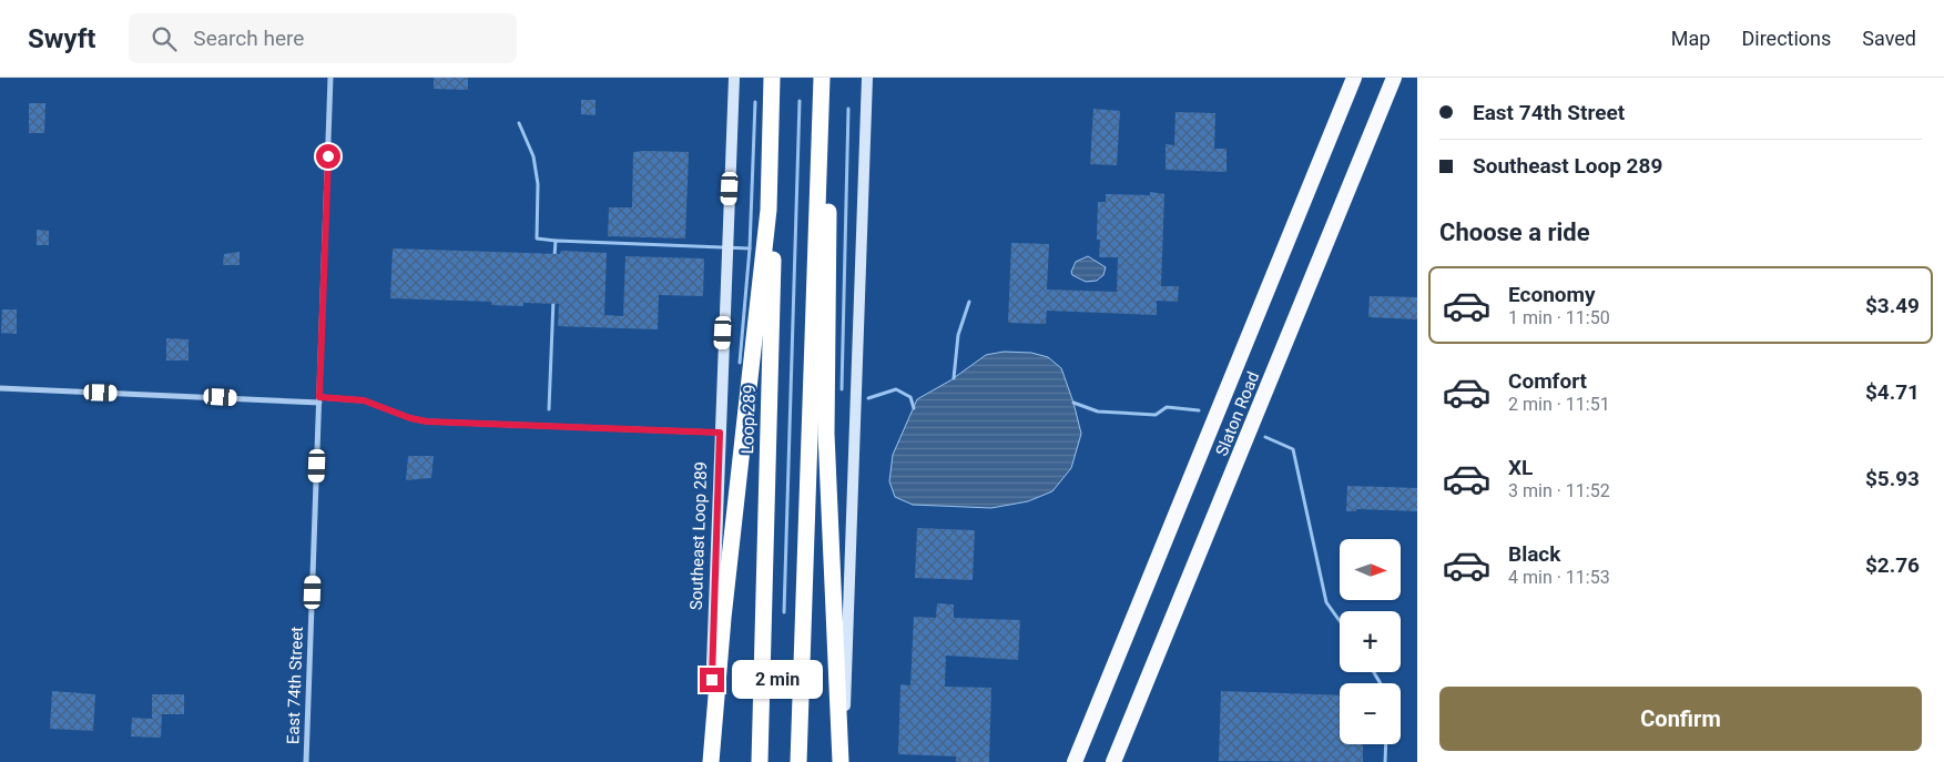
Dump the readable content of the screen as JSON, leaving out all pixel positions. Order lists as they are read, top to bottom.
{
  "streets": {
    "highway": ["Slaton Road", "Loop 289"],
    "main road": ["Southeast Loop 289"],
    "street": ["East 74th Street"]
  },
  "north": "right",
  "page": {
    "header": "Swyft",
    "search": "Search here",
    "nav": ["Map", "Directions", "Saved"],
    "banner": ["East 74th Street", "Southeast Loop 289"],
    "heading": "Choose a ride",
    "list": [
      {
        "name": "Economy",
        "note": "1 min · 11:50",
        "value": "$3.49"
      },
      {
        "name": "Comfort",
        "note": "2 min · 11:51",
        "value": "$4.71"
      },
      {
        "name": "XL",
        "note": "3 min · 11:52",
        "value": "$5.93"
      },
      {
        "name": "Black",
        "note": "4 min · 11:53",
        "value": "$2.76"
      }
    ],
    "map_buttons": ["+", "−"],
    "bubble": "2 min",
    "buttons": "Confirm"
  }
}
